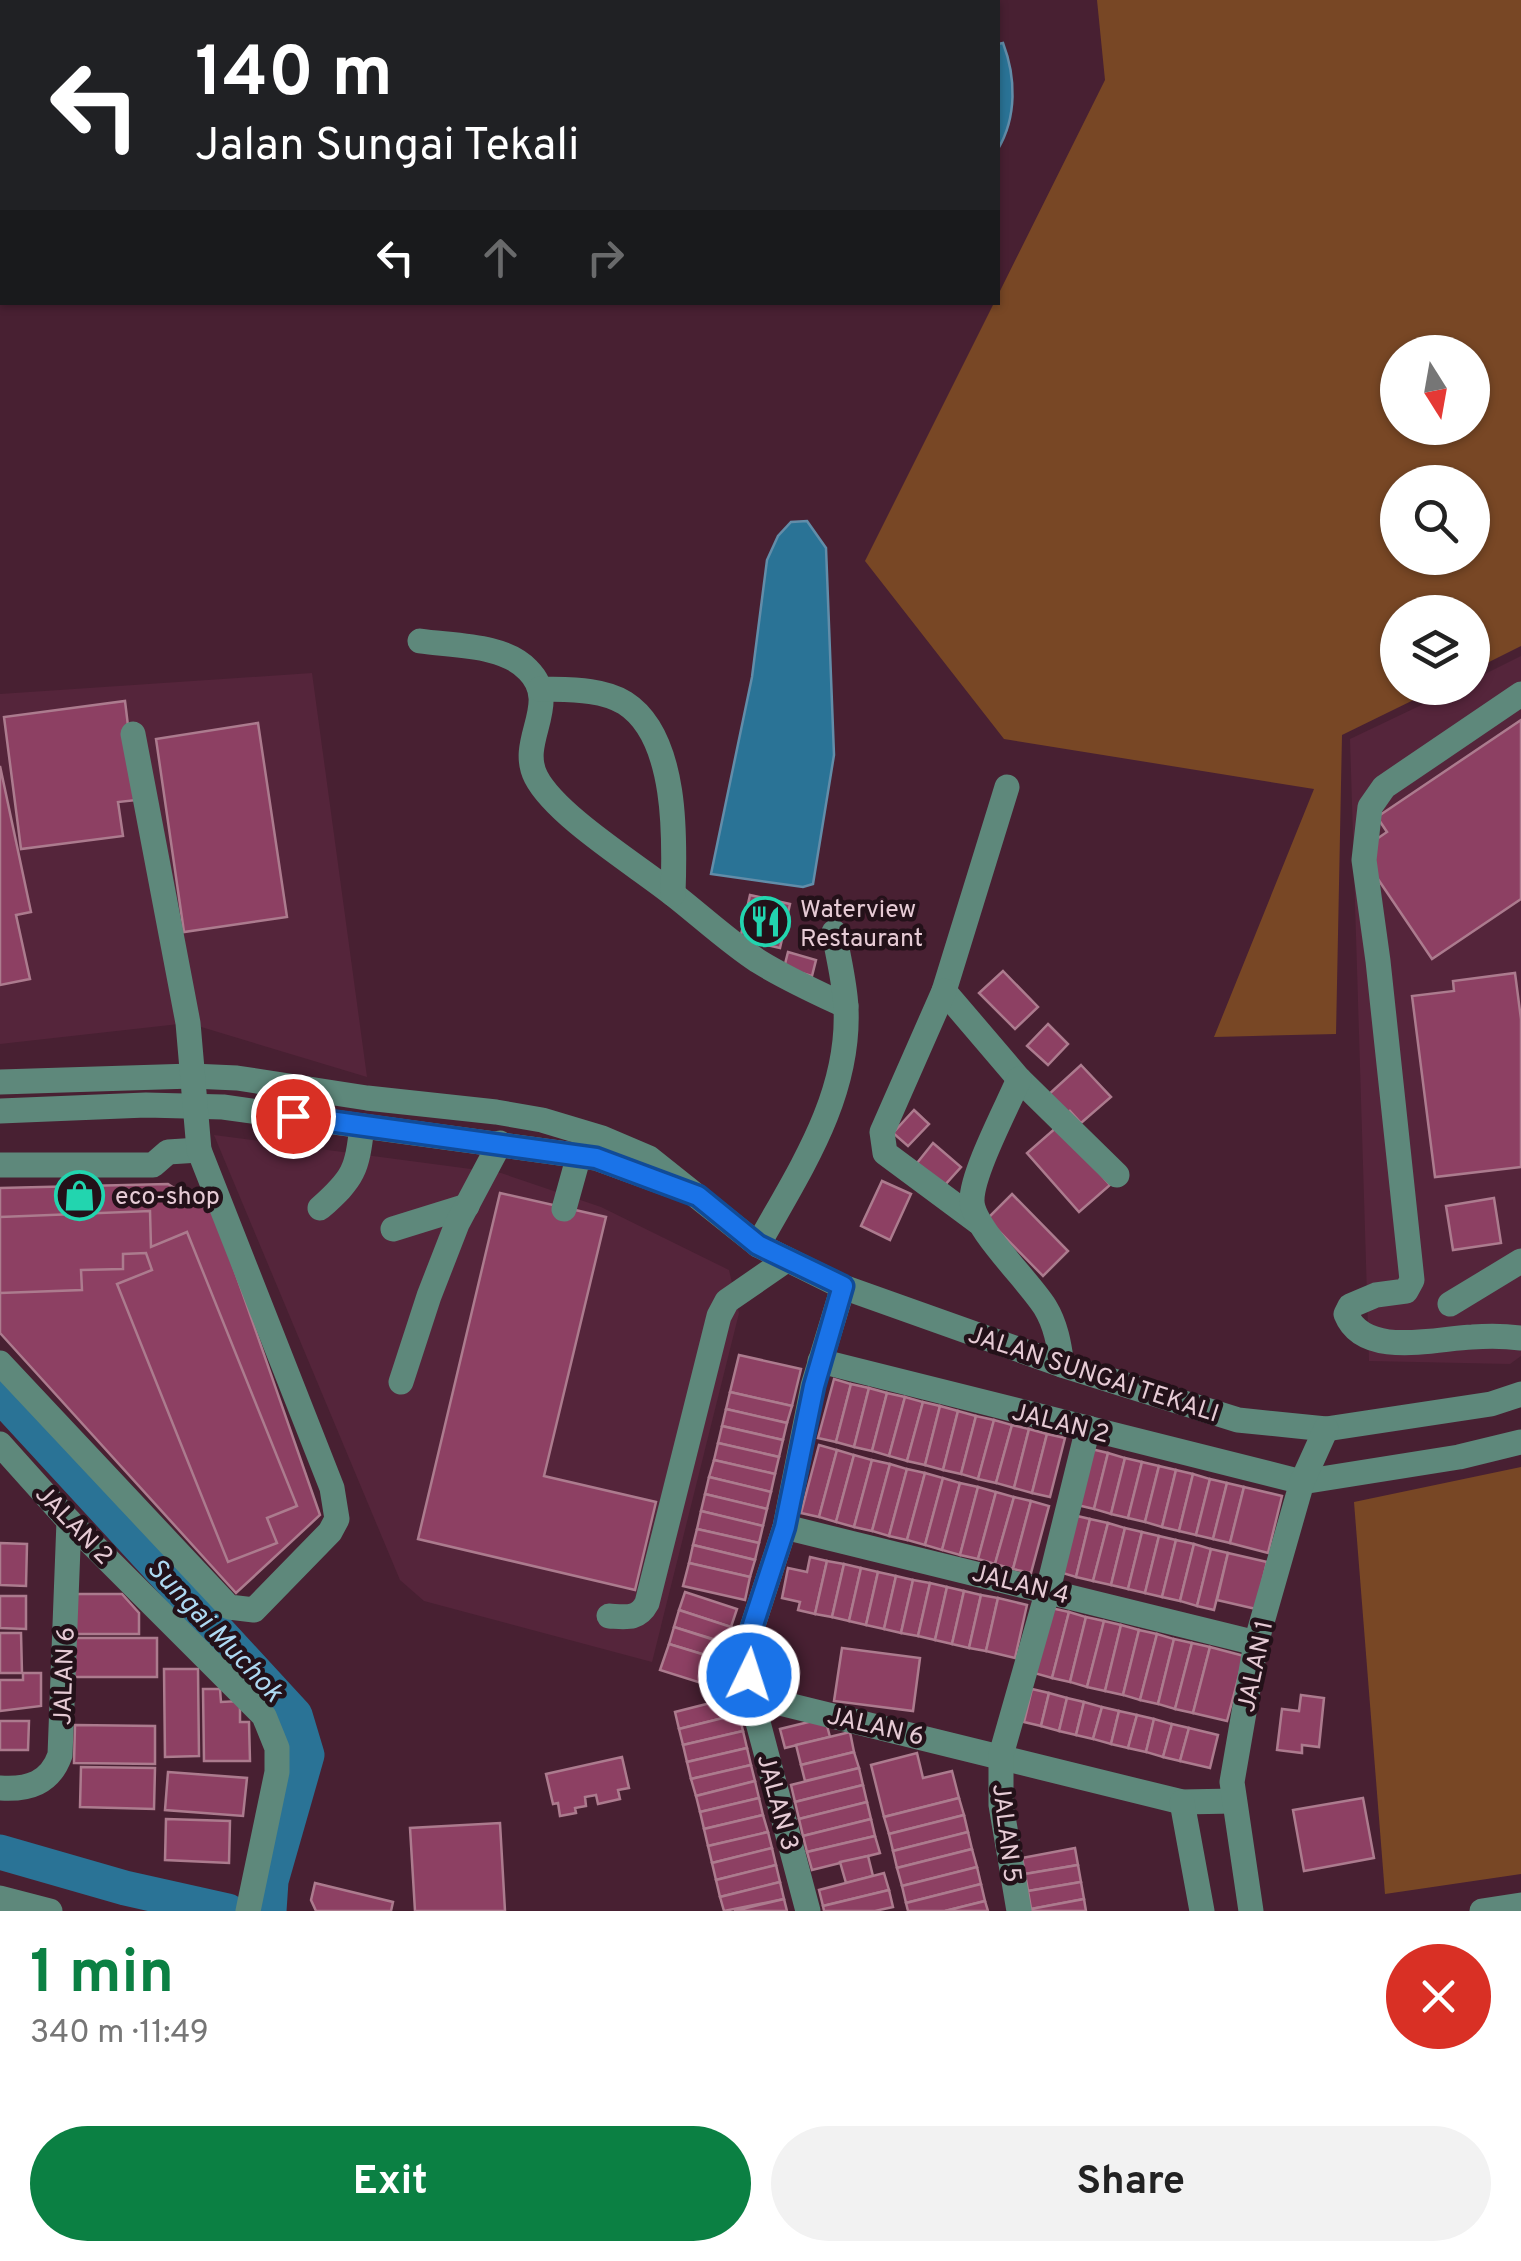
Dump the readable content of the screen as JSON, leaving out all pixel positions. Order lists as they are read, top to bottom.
{
  "streets": {
    "street": [
      "JALAN SUNGAI TEKALI",
      "JALAN 2",
      "JALAN 4",
      "JALAN 1",
      "JALAN 6",
      "JALAN 3",
      "JALAN 5"
    ]
  },
  "crossings": [
    ["JALAN SUNGAI TEKALI", "JALAN 1"],
    ["JALAN SUNGAI TEKALI", "JALAN 3"],
    ["JALAN 2", "JALAN 1"],
    ["JALAN 2", "JALAN 6"],
    ["JALAN 2", "JALAN 3"],
    ["JALAN 4", "JALAN 1"],
    ["JALAN 4", "JALAN 3"],
    ["JALAN 1", "JALAN 6"],
    ["JALAN 6", "JALAN 3"],
    ["JALAN 6", "JALAN 5"]
  ],
  "water": ["Sungai Muchok"],
  "places": {
    "restaurant": ["Waterview Restaurant"],
    "shop": ["eco-shop"]
  },
  "north": "bottom",
  "page": {
    "turn": ["140 m", "Jalan Sungai Tekali"],
    "heading": ["1 min", "340 m · 11:49"],
    "buttons": ["Exit", "Share"]
  }
}
